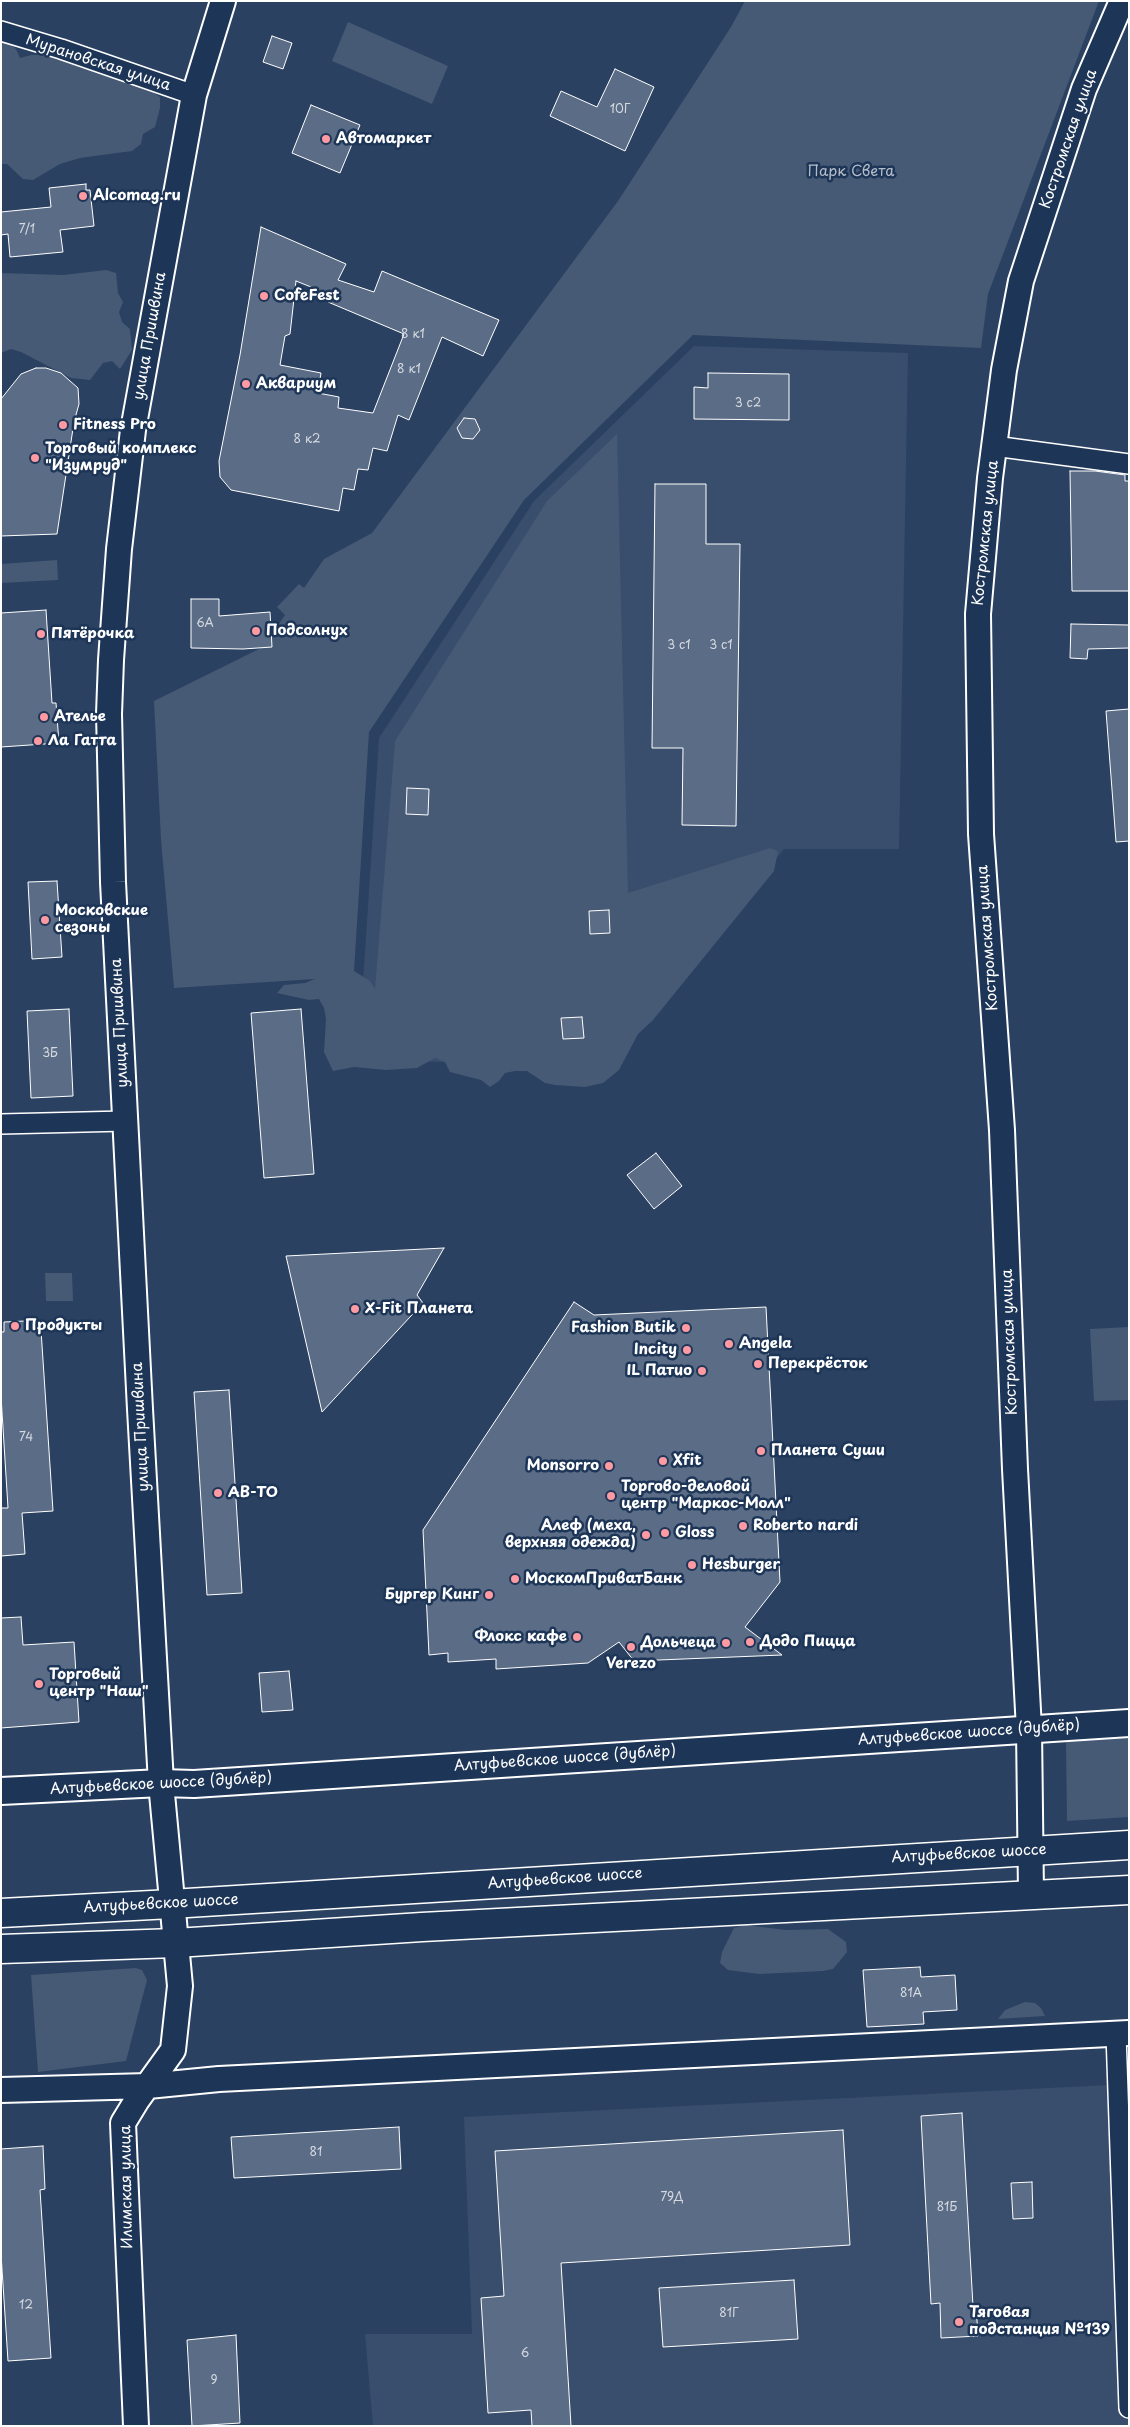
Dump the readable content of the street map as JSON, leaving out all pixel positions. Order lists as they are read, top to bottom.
{
  "streets": {
    "main road": ["Алтуфьевское шоссе (дублёр)", "Алтуфьевское шоссе"],
    "street": [
      "Мурановская улица",
      "Костромская улица",
      "улица Пришвина",
      "Илимская улица"
    ]
  },
  "crossings": [
    ["Мурановская улица", "улица Пришвина"],
    ["Костромская улица", "Алтуфьевское шоссе (дублёр)"],
    ["Костромская улица", "Алтуфьевское шоссе"],
    ["улица Пришвина", "Алтуфьевское шоссе (дублёр)"],
    ["улица Пришвина", "Алтуфьевское шоссе"],
    ["улица Пришвина", "Илимская улица"],
    ["Алтуфьевское шоссе", "Илимская улица"]
  ],
  "parks": ["Парк Света"],
  "places": [
    "Автомаркет",
    "Alcomag.ru",
    "CofeFest",
    "Аквариум",
    "Fitness Pro",
    "Торговый комплекс \"Изумруд\"",
    "Подсолнух",
    "Пятёрочка",
    "Ателье",
    "Ла Гатта",
    "Московские сезоны",
    "X-Fit Планета",
    "Продукты",
    "Fashion Butik",
    "Angela",
    "Incity",
    "Перекрёсток",
    "IL Патио",
    "Планета Суши",
    "Xfit",
    "Monsorro",
    "АВ-ТО",
    "Торгово-деловой центр \"Маркос-Молл\"",
    "Roberto nardi",
    "Gloss",
    "Алеф (меха, верхняя одежда)",
    "Hesburger",
    "МоскомПриватБанк",
    "Бургер Кинг",
    "Флокс кафе",
    "Додо Пицца",
    "Дольчеца",
    "Verezo",
    "Торговый центр \"Наш\"",
    "Тяговая подстанция №139"
  ],
  "house_numbers": [
    "10Г",
    "7/1",
    "8 к1",
    "8 к1",
    "3 с2",
    "8 к2",
    "6А",
    "3 с1",
    "3 с1",
    "3Б",
    "74",
    "81А",
    "81",
    "79Д",
    "81Б",
    "12",
    "81Г",
    "6",
    "9"
  ]
}
